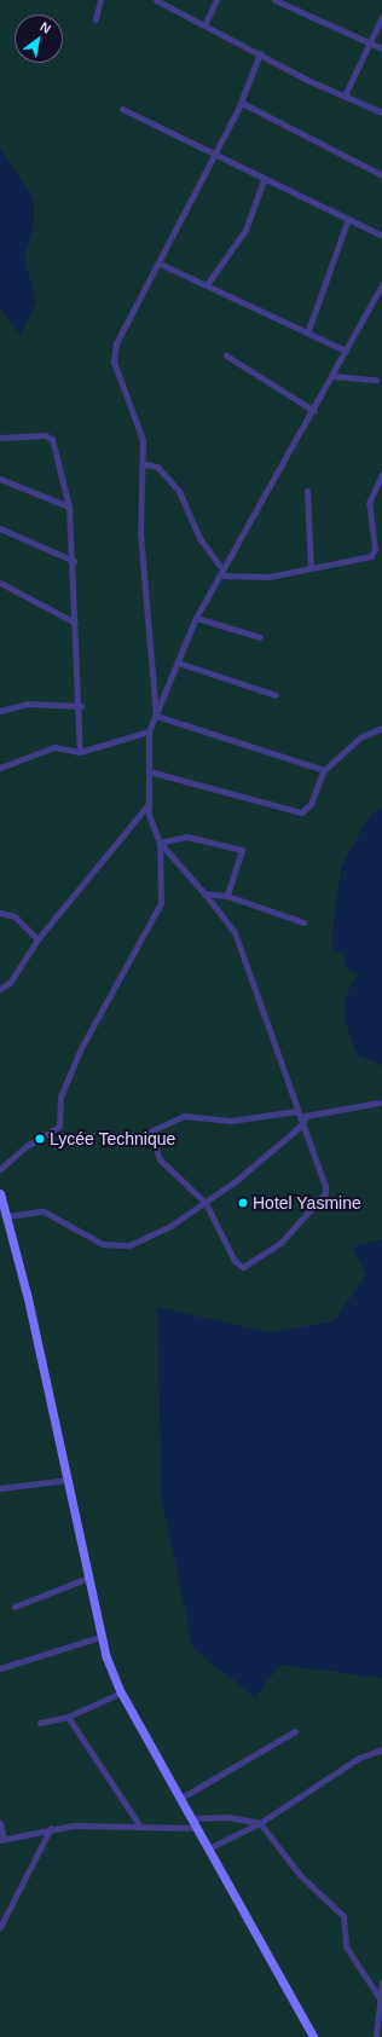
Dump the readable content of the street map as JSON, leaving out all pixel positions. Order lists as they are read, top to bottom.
{
  "places": ["Lycée Technique", "Hotel Yasmine"],
  "north": "top right"
}
